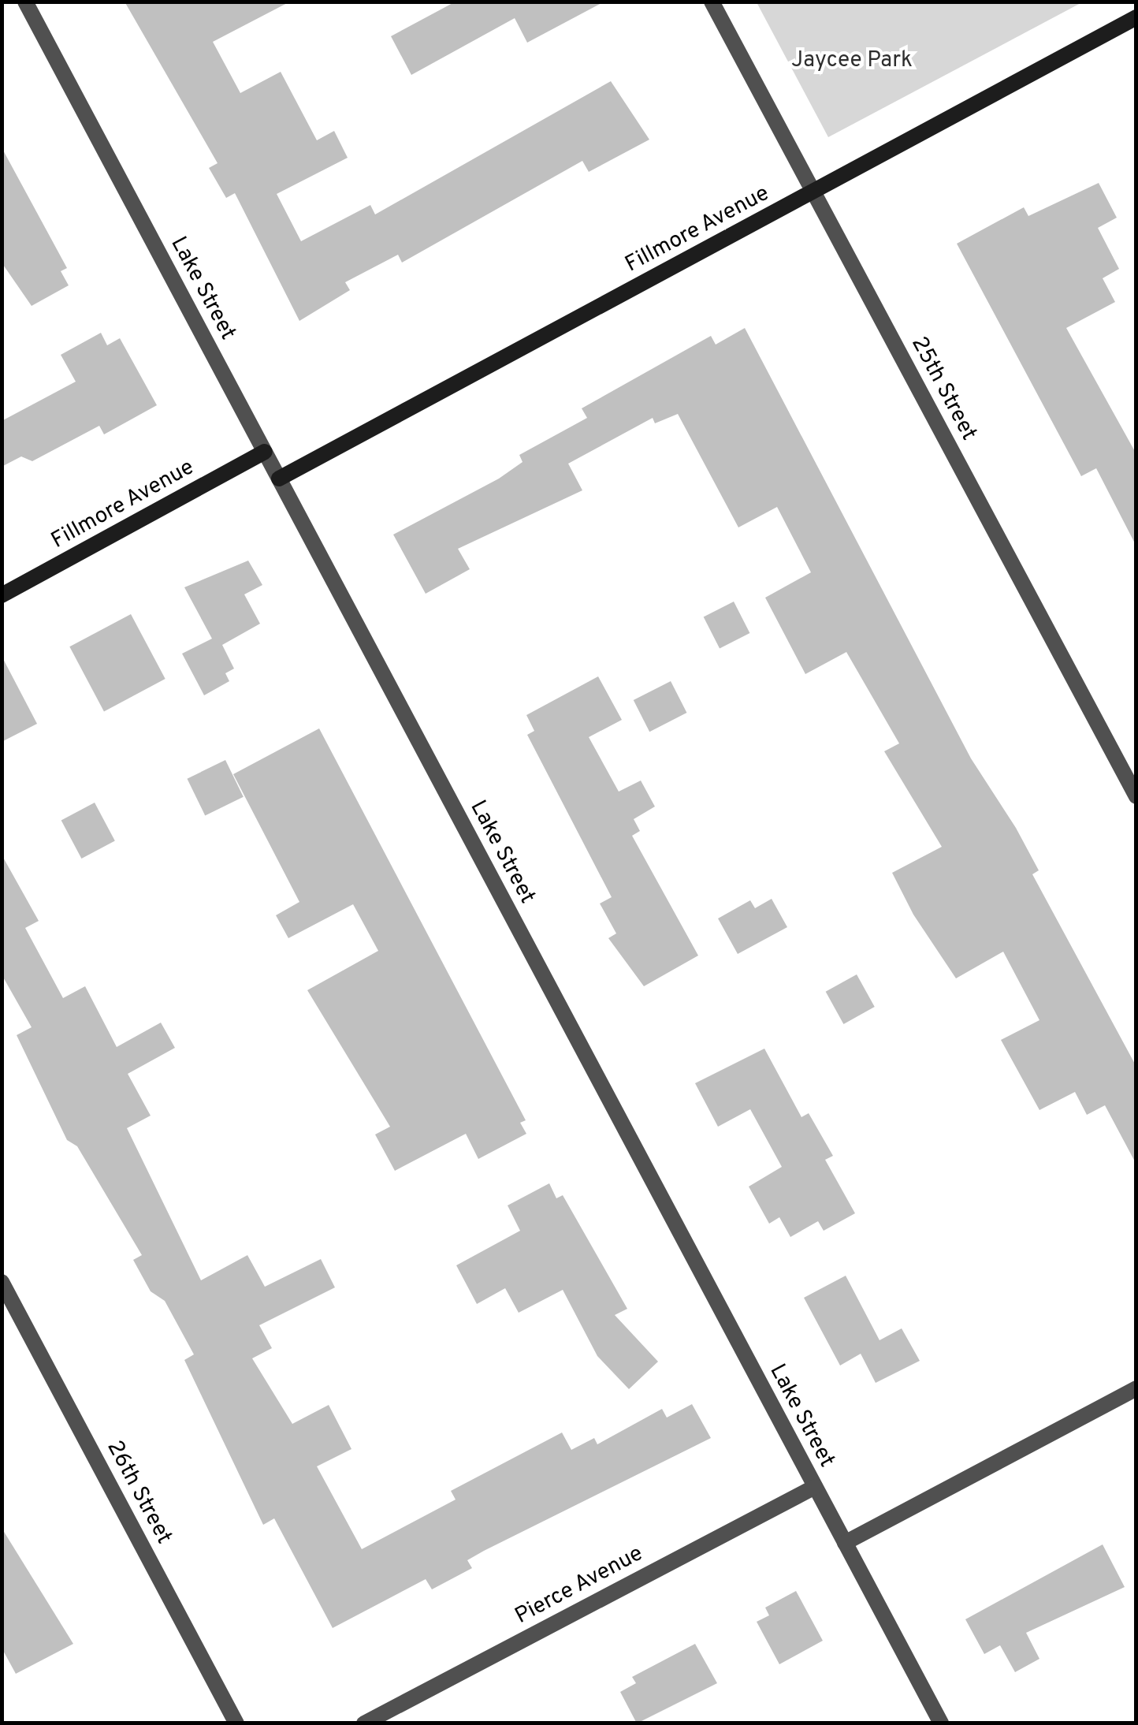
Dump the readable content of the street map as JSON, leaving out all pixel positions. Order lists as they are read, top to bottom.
{
  "streets": {
    "street": [
      "Fillmore Avenue",
      "Lake Street",
      "25th Street",
      "26th Street",
      "Pierce Avenue"
    ]
  },
  "crossings": [
    ["Fillmore Avenue", "Lake Street"],
    ["Fillmore Avenue", "25th Street"],
    ["Lake Street", "Pierce Avenue"]
  ],
  "parks": ["Jaycee Park"]
}
